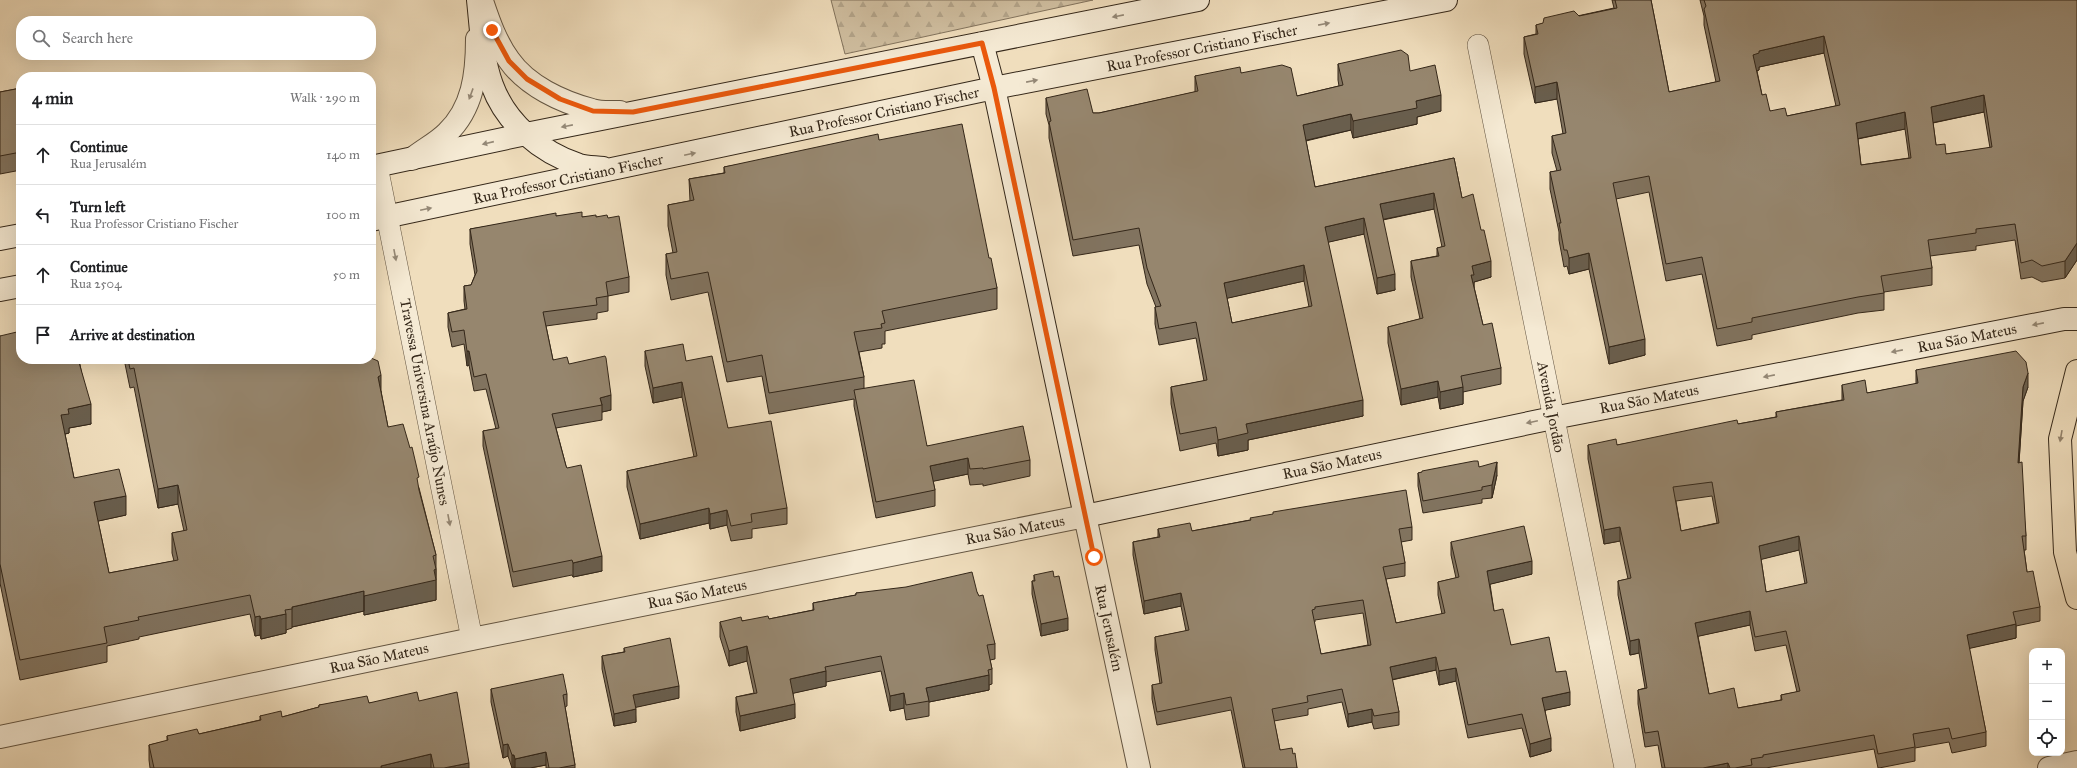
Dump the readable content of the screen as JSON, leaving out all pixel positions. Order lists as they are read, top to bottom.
{
  "streets": {
    "main road": ["Rua Professor Cristiano Fischer", "Rua São Mateus", "Rua Jerusalém"],
    "street": ["Travessa Universina Araújo Nunes", "Avenida Jordão"]
  },
  "crossings": [
    ["Rua Professor Cristiano Fischer", "Travessa Universina Araújo Nunes"],
    ["Rua Professor Cristiano Fischer", "Rua Jerusalém"],
    ["Rua São Mateus", "Travessa Universina Araújo Nunes"],
    ["Rua São Mateus", "Avenida Jordão"],
    ["Rua São Mateus", "Rua Jerusalém"]
  ],
  "one_way": ["Rua São Mateus", "Travessa Universina Araújo Nunes"],
  "page": {
    "search": "Search here",
    "heading": ["4 min", "Walk · 290 m"],
    "list": [
      ["Continue", "Rua Jerusalém", "140 m"],
      ["Turn left", "Rua Professor Cristiano Fischer", "100 m"],
      ["Continue", "Rua 2504", "50 m"],
      "Arrive at destination"
    ],
    "map_buttons": ["+", "−"]
  }
}
